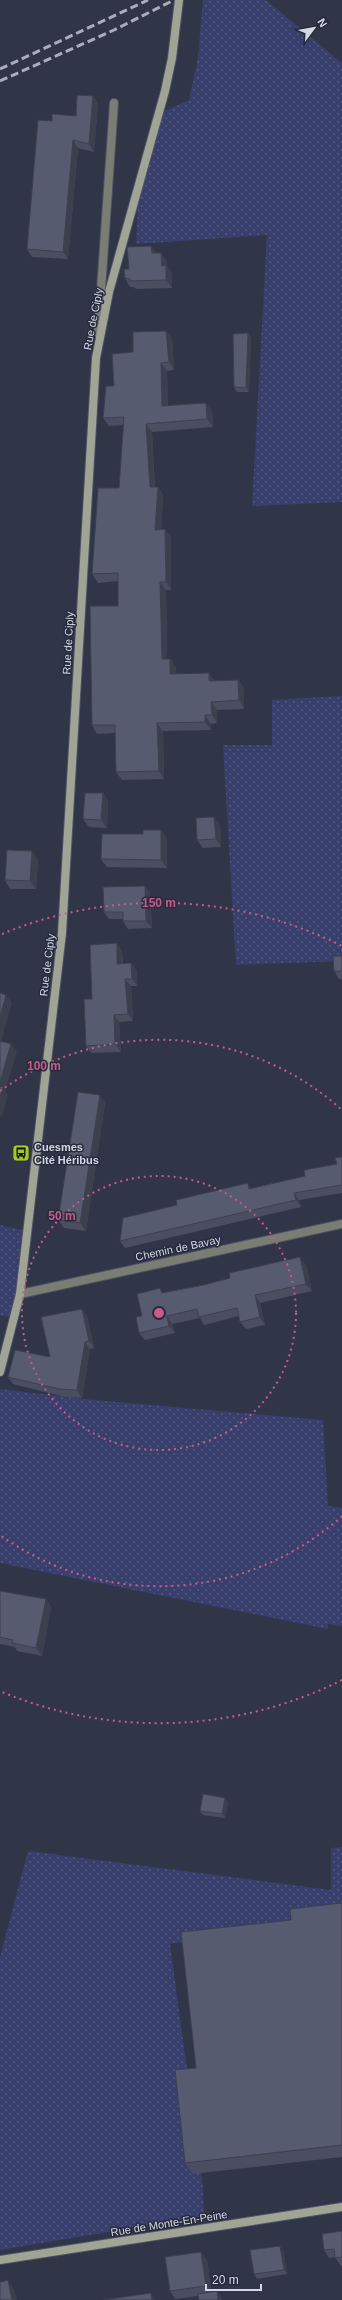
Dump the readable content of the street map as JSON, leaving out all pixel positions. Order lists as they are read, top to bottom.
{
  "streets": {
    "street": ["Rue de Ciply", "Chemin de Bavay", "Rue de Monte-En-Peine"]
  },
  "crossings": [
    ["Rue de Ciply", "Chemin de Bavay"]
  ],
  "places": {
    "bus stop": ["Cuesmes Cité Héribus"]
  },
  "scale_bar": "20 m",
  "north": "top right",
  "rings": ["150 m", "100 m", "50 m"]
}
